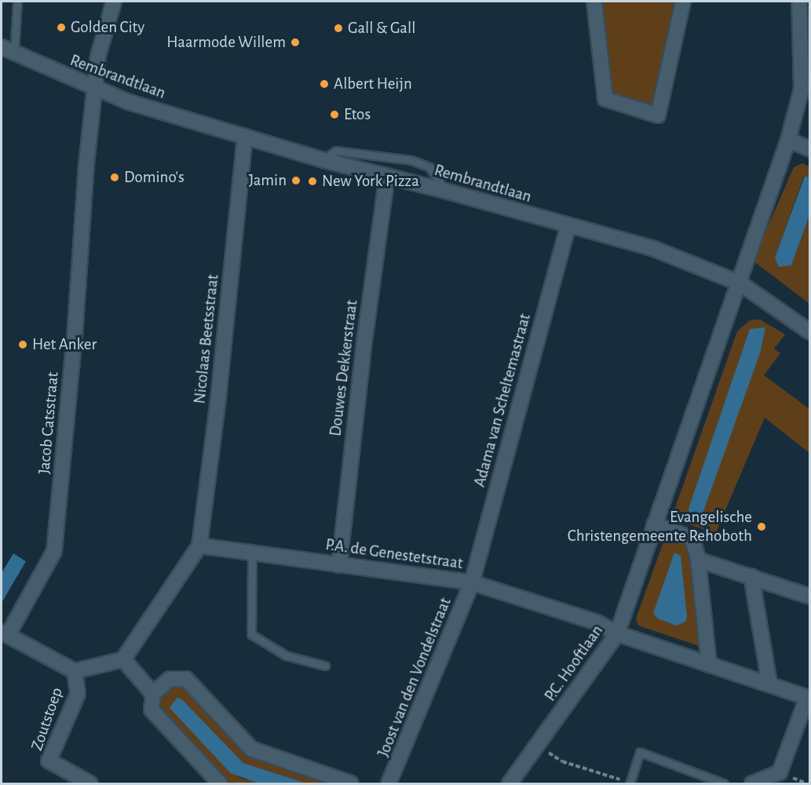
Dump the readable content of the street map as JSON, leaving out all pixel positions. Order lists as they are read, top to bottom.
{
  "streets": {
    "street": [
      "Rembrandtlaan",
      "Nicolaas Beetsstraat",
      "Douwes Dekkerstraat",
      "Adama van Scheltemastraat",
      "Jacob Catsstraat",
      "P.A. de Genestetstraat",
      "P.C. Hooftlaan",
      "Joost van den Vondelstraat",
      "Zoutstoep"
    ]
  },
  "crossings": [
    ["Rembrandtlaan", "Nicolaas Beetsstraat"],
    ["Rembrandtlaan", "Douwes Dekkerstraat"],
    ["Rembrandtlaan", "Adama van Scheltemastraat"],
    ["Rembrandtlaan", "Jacob Catsstraat"],
    ["Rembrandtlaan", "P.C. Hooftlaan"],
    ["Nicolaas Beetsstraat", "P.A. de Genestetstraat"],
    ["Douwes Dekkerstraat", "P.A. de Genestetstraat"],
    ["Adama van Scheltemastraat", "P.A. de Genestetstraat"],
    ["Adama van Scheltemastraat", "Joost van den Vondelstraat"],
    ["P.A. de Genestetstraat", "P.C. Hooftlaan"],
    ["P.A. de Genestetstraat", "Joost van den Vondelstraat"]
  ],
  "places": [
    "Golden City",
    "Gall & Gall",
    "Haarmode Willem",
    "Albert Heijn",
    "Etos",
    "Domino's",
    "Jamin",
    "New York Pizza",
    "Het Anker",
    "Evangelische Christengemeente Rehoboth"
  ]
}
